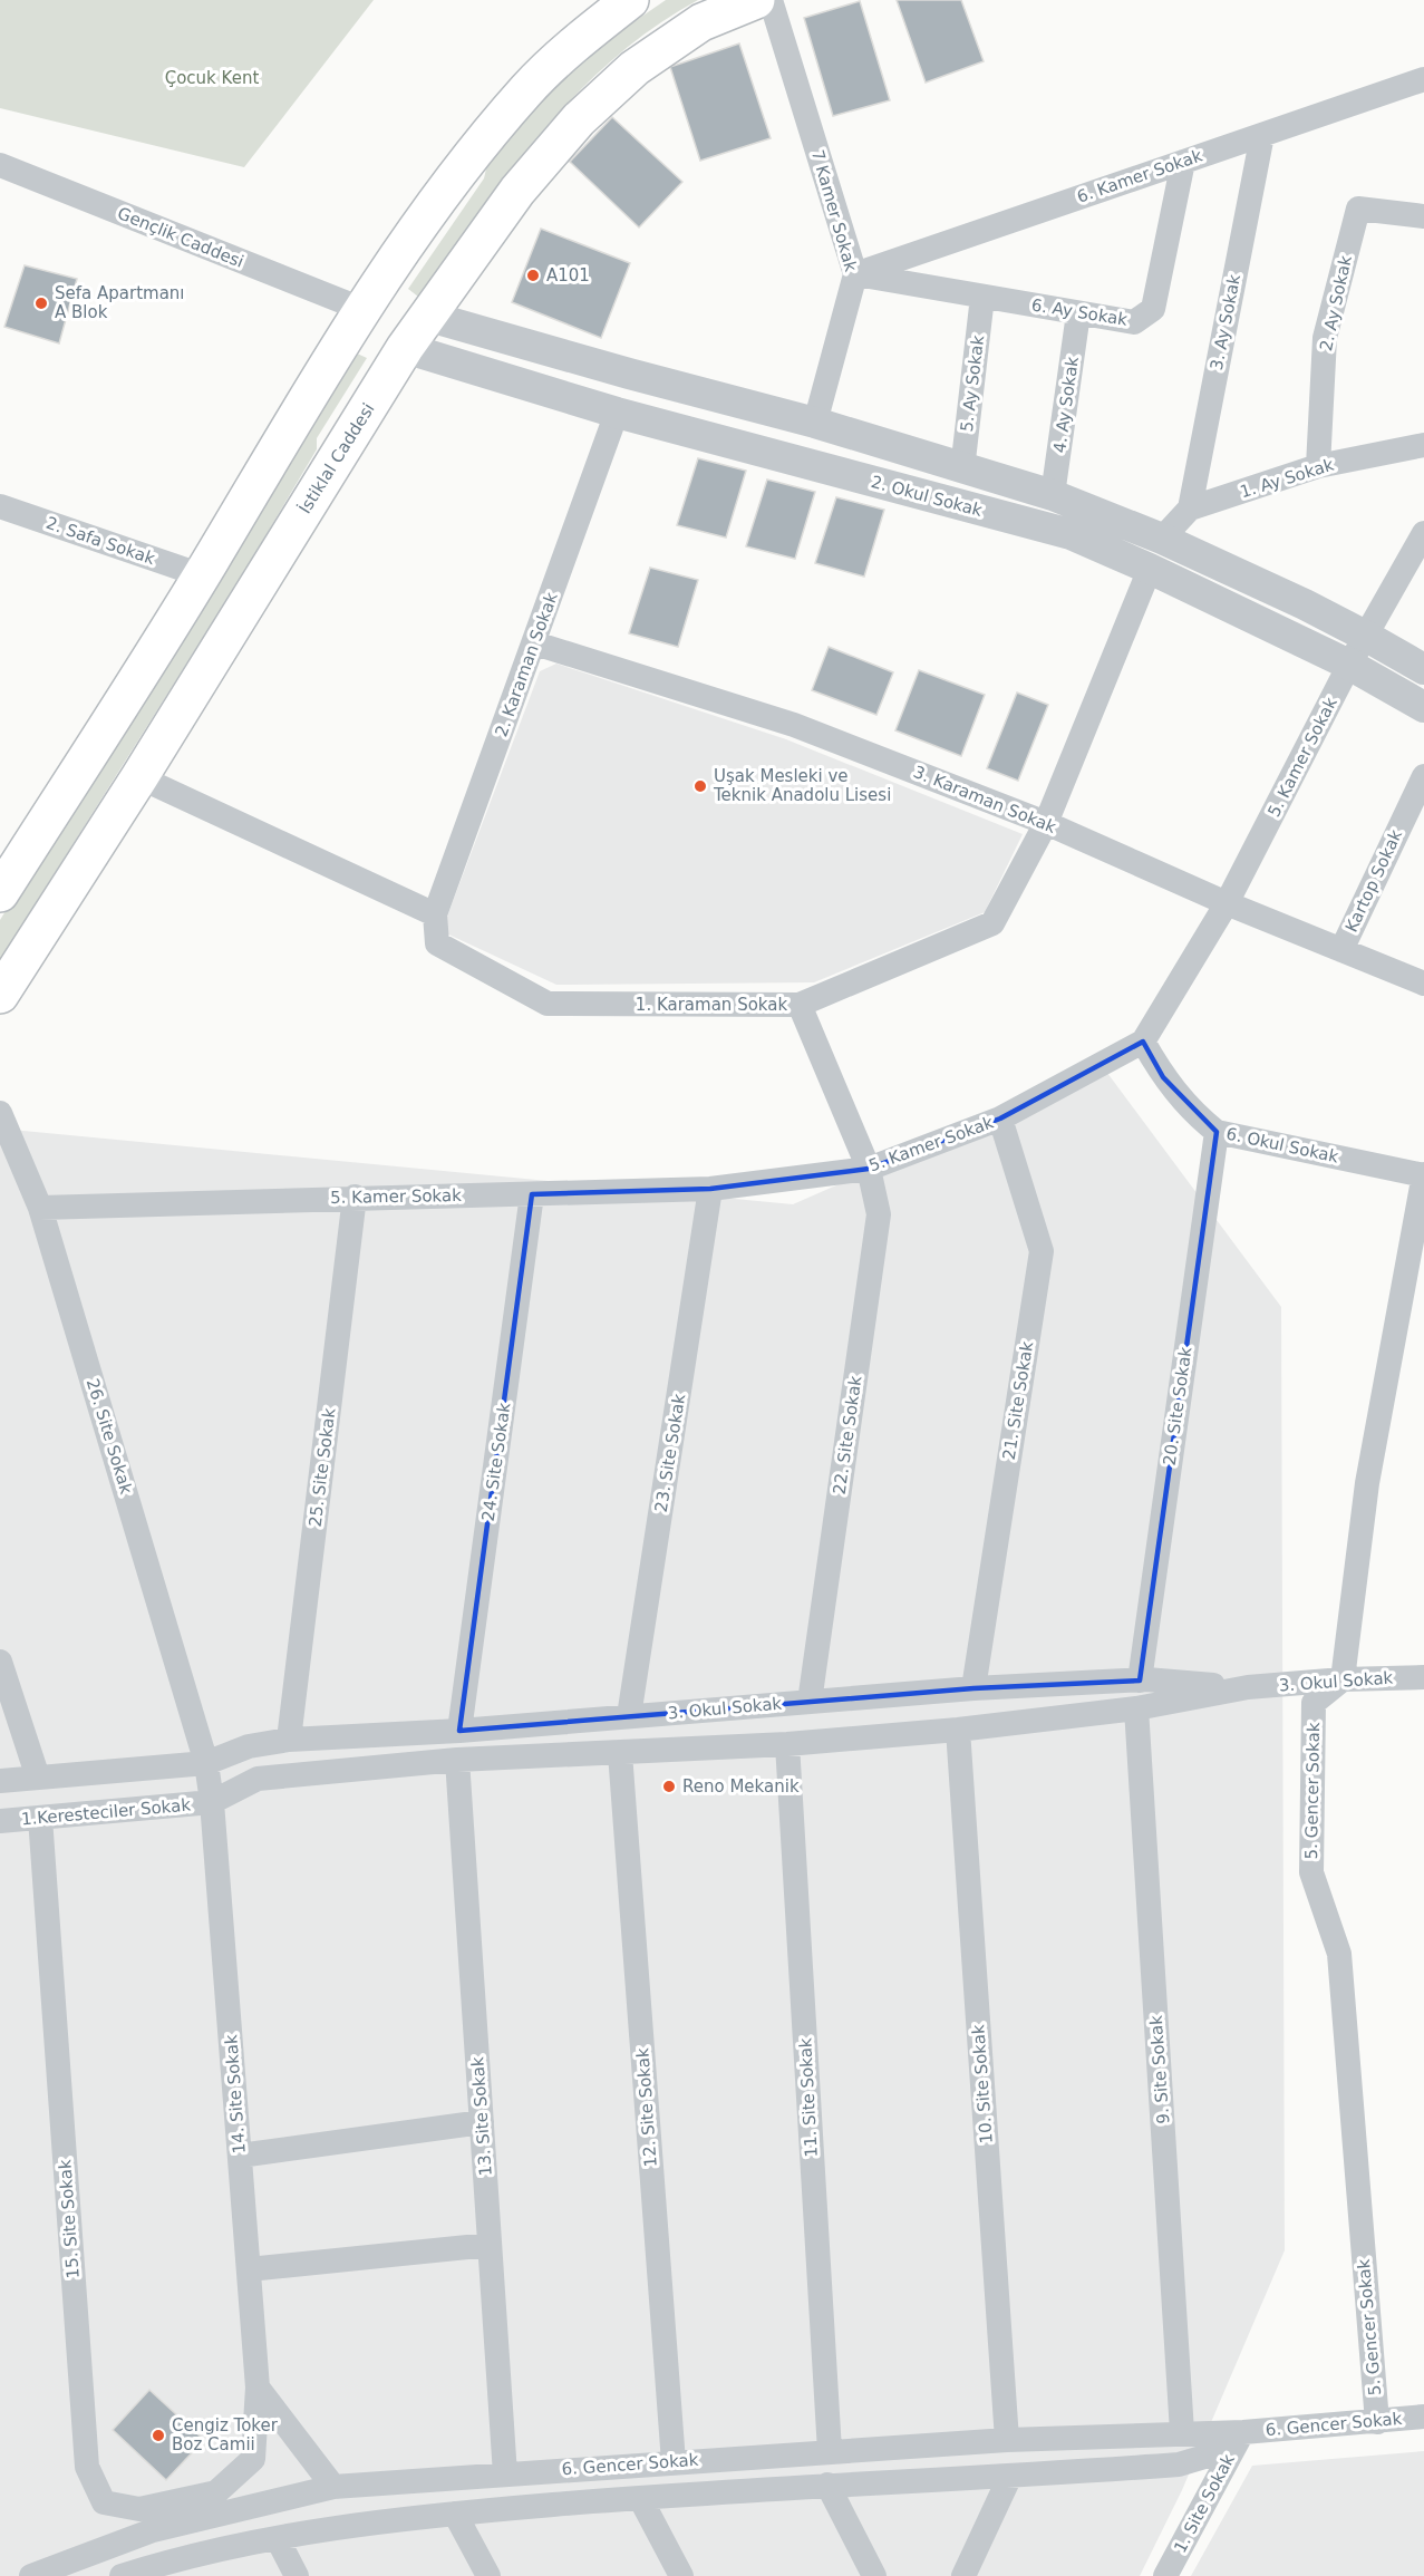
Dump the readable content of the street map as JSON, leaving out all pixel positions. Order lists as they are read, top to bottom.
{
  "streets": {
    "main road": ["İstiklal Caddesi"],
    "street": [
      "6. Kamer Sokak",
      "7 Kamer Sokak",
      "Gençlik Caddesi",
      "2. Ay Sokak",
      "6. Ay Sokak",
      "3. Ay Sokak",
      "5. Ay Sokak",
      "4. Ay Sokak",
      "1. Ay Sokak",
      "2. Okul Sokak",
      "2. Safa Sokak",
      "2. Karaman Sokak",
      "5. Kamer Sokak",
      "3. Karaman Sokak",
      "Kartop Sokak",
      "1. Karaman Sokak",
      "6. Okul Sokak",
      "21. Site Sokak",
      "20. Site Sokak",
      "22. Site Sokak",
      "26. Site Sokak",
      "23. Site Sokak",
      "24. Site Sokak",
      "25. Site Sokak",
      "3. Okul Sokak",
      "5. Gencer Sokak",
      "1.Keresteciler Sokak",
      "9. Site Sokak",
      "10. Site Sokak",
      "14. Site Sokak",
      "11. Site Sokak",
      "12. Site Sokak",
      "13. Site Sokak",
      "15. Site Sokak",
      "6. Gencer Sokak",
      "1. Site Sokak"
    ]
  },
  "crossings": [
    ["6. Kamer Sokak", "7 Kamer Sokak"],
    ["6. Kamer Sokak", "6. Ay Sokak"],
    ["6. Kamer Sokak", "3. Ay Sokak"],
    ["7 Kamer Sokak", "6. Ay Sokak"],
    ["7 Kamer Sokak", "2. Okul Sokak"],
    ["2. Ay Sokak", "1. Ay Sokak"],
    ["6. Ay Sokak", "5. Ay Sokak"],
    ["6. Ay Sokak", "4. Ay Sokak"],
    ["3. Ay Sokak", "1. Ay Sokak"],
    ["5. Ay Sokak", "2. Okul Sokak"],
    ["4. Ay Sokak", "2. Okul Sokak"],
    ["İstiklal Caddesi", "2. Okul Sokak"],
    ["2. Okul Sokak", "2. Karaman Sokak"],
    ["2. Okul Sokak", "5. Kamer Sokak"],
    ["2. Okul Sokak", "1. Karaman Sokak"],
    ["2. Karaman Sokak", "3. Karaman Sokak"],
    ["2. Karaman Sokak", "1. Karaman Sokak"],
    ["5. Kamer Sokak", "3. Karaman Sokak"],
    ["5. Kamer Sokak", "6. Okul Sokak"],
    ["5. Kamer Sokak", "21. Site Sokak"],
    ["5. Kamer Sokak", "22. Site Sokak"],
    ["5. Kamer Sokak", "26. Site Sokak"],
    ["5. Kamer Sokak", "23. Site Sokak"],
    ["5. Kamer Sokak", "24. Site Sokak"],
    ["5. Kamer Sokak", "25. Site Sokak"],
    ["3. Karaman Sokak", "Kartop Sokak"],
    ["3. Karaman Sokak", "1. Karaman Sokak"],
    ["1. Karaman Sokak", "22. Site Sokak"],
    ["6. Okul Sokak", "20. Site Sokak"],
    ["21. Site Sokak", "3. Okul Sokak"],
    ["20. Site Sokak", "3. Okul Sokak"],
    ["22. Site Sokak", "3. Okul Sokak"],
    ["26. Site Sokak", "3. Okul Sokak"],
    ["26. Site Sokak", "1.Keresteciler Sokak"],
    ["26. Site Sokak", "14. Site Sokak"],
    ["23. Site Sokak", "3. Okul Sokak"],
    ["24. Site Sokak", "3. Okul Sokak"],
    ["25. Site Sokak", "3. Okul Sokak"],
    ["3. Okul Sokak", "5. Gencer Sokak"],
    ["3. Okul Sokak", "1.Keresteciler Sokak"],
    ["3. Okul Sokak", "9. Site Sokak"],
    ["3. Okul Sokak", "10. Site Sokak"],
    ["3. Okul Sokak", "14. Site Sokak"],
    ["3. Okul Sokak", "11. Site Sokak"],
    ["3. Okul Sokak", "12. Site Sokak"],
    ["3. Okul Sokak", "13. Site Sokak"],
    ["5. Gencer Sokak", "6. Gencer Sokak"],
    ["1.Keresteciler Sokak", "14. Site Sokak"],
    ["1.Keresteciler Sokak", "15. Site Sokak"],
    ["9. Site Sokak", "6. Gencer Sokak"],
    ["10. Site Sokak", "6. Gencer Sokak"],
    ["14. Site Sokak", "15. Site Sokak"],
    ["11. Site Sokak", "6. Gencer Sokak"],
    ["12. Site Sokak", "6. Gencer Sokak"],
    ["13. Site Sokak", "6. Gencer Sokak"],
    ["6. Gencer Sokak", "1. Site Sokak"]
  ],
  "parks": ["Çocuk Kent"],
  "places": [
    "A101",
    "Sefa Apartmanı A Blok",
    "Uşak Mesleki ve Teknik Anadolu Lisesi",
    "Reno Mekanik",
    "Cengiz Toker Boz Camii"
  ]
}
